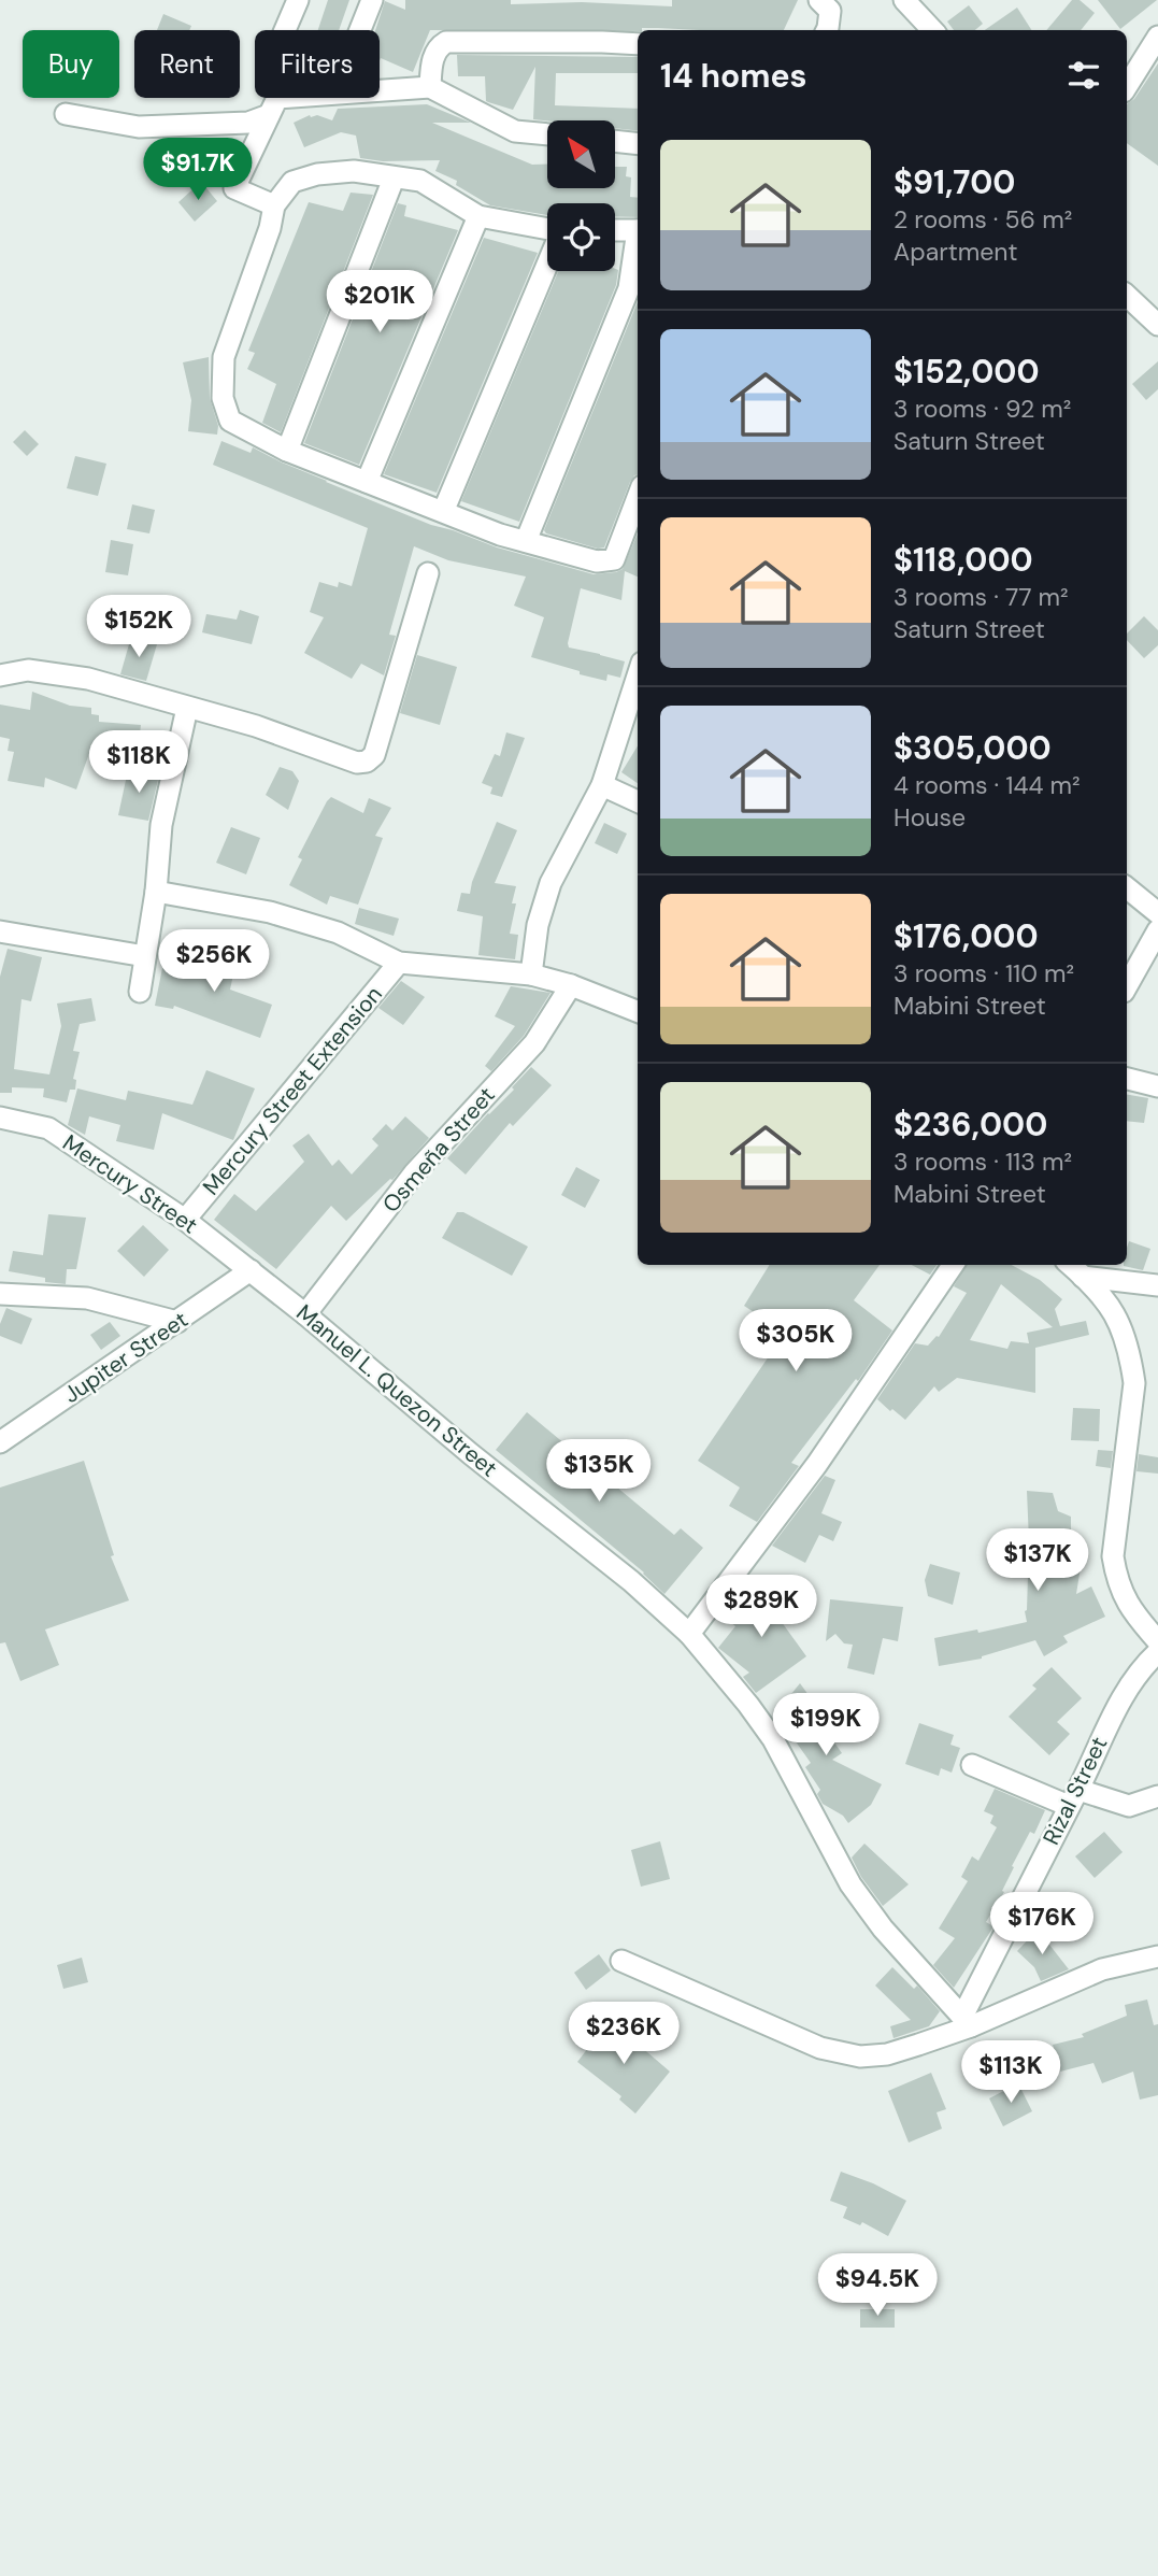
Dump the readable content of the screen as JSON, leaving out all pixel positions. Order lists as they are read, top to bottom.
{
  "streets": {
    "street": [
      "Mercury Street Extension",
      "Osmeña Street",
      "Mercury Street",
      "Jupiter Street",
      "Manuel L. Quezon Street",
      "Rizal Street"
    ]
  },
  "crossings": [
    ["Mercury Street Extension", "Mercury Street"],
    ["Osmeña Street", "Manuel L. Quezon Street"],
    ["Mercury Street", "Jupiter Street"],
    ["Mercury Street", "Manuel L. Quezon Street"],
    ["Jupiter Street", "Manuel L. Quezon Street"],
    ["Manuel L. Quezon Street", "Rizal Street"]
  ],
  "north": "top left",
  "page": {
    "chip": ["Buy", "Rent", "Filters"],
    "heading": "14 homes",
    "list": [
      {
        "name": "$91,700",
        "note": "2 rooms · 56 m² · Apartment"
      },
      {
        "name": "$152,000",
        "note": "3 rooms · 92 m² · Saturn Street"
      },
      {
        "name": "$118,000",
        "note": "3 rooms · 77 m² · Saturn Street"
      },
      {
        "name": "$305,000",
        "note": "4 rooms · 144 m² · House"
      },
      {
        "name": "$176,000",
        "note": "3 rooms · 110 m² · Mabini Street"
      },
      {
        "name": "$236,000",
        "note": "3 rooms · 113 m² · Mabini Street"
      }
    ],
    "price": [
      "$91.7K",
      "$201K",
      "$152K",
      "$118K",
      "$256K",
      "$305K",
      "$135K",
      "$137K",
      "$289K",
      "$199K",
      "$176K",
      "$236K",
      "$113K",
      "$94.5K"
    ]
  }
}
